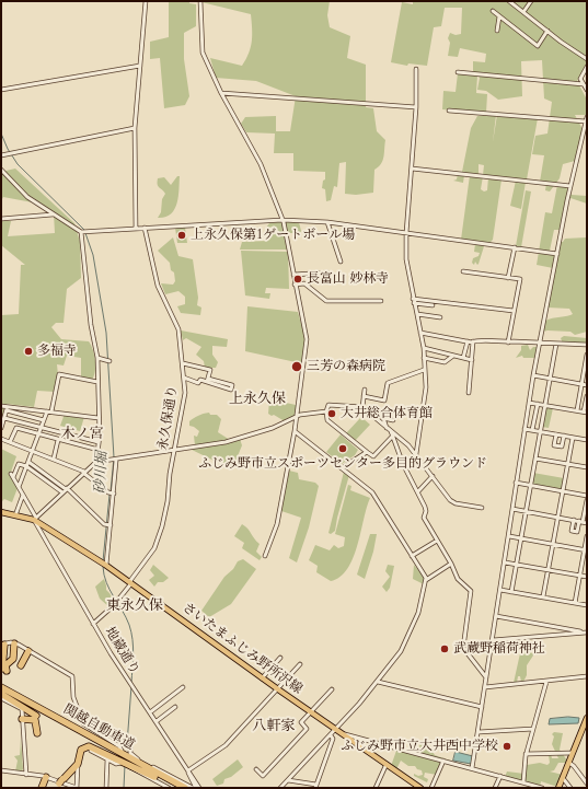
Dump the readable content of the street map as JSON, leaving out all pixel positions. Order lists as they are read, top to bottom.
{
  "streets": {
    "highway": ["関越自動車道"],
    "main road": ["さいたまふじみ野所沢線"],
    "street": ["永久保通り", "地蔵通り"]
  },
  "crossings": [
    ["永久保通り", "さいたまふじみ野所沢線"],
    ["永久保通り", "地蔵通り"],
    ["さいたまふじみ野所沢線", "地蔵通り"]
  ],
  "districts": [
    "上永久保",
    "木ノ宮",
    "東永久保",
    "八軒家"
  ],
  "water": ["砂川堀"],
  "places": [
    "上永久保第1ゲートボール場",
    "長富山 妙林寺",
    "多福寺",
    "三芳の森病院",
    "大井総合体育館",
    "ふじみ野市⽴スポーツセンター多⽬的グラウンド",
    "武蔵野稲荷神社",
    "ふじみ野市立大井西中学校"
  ]
}
